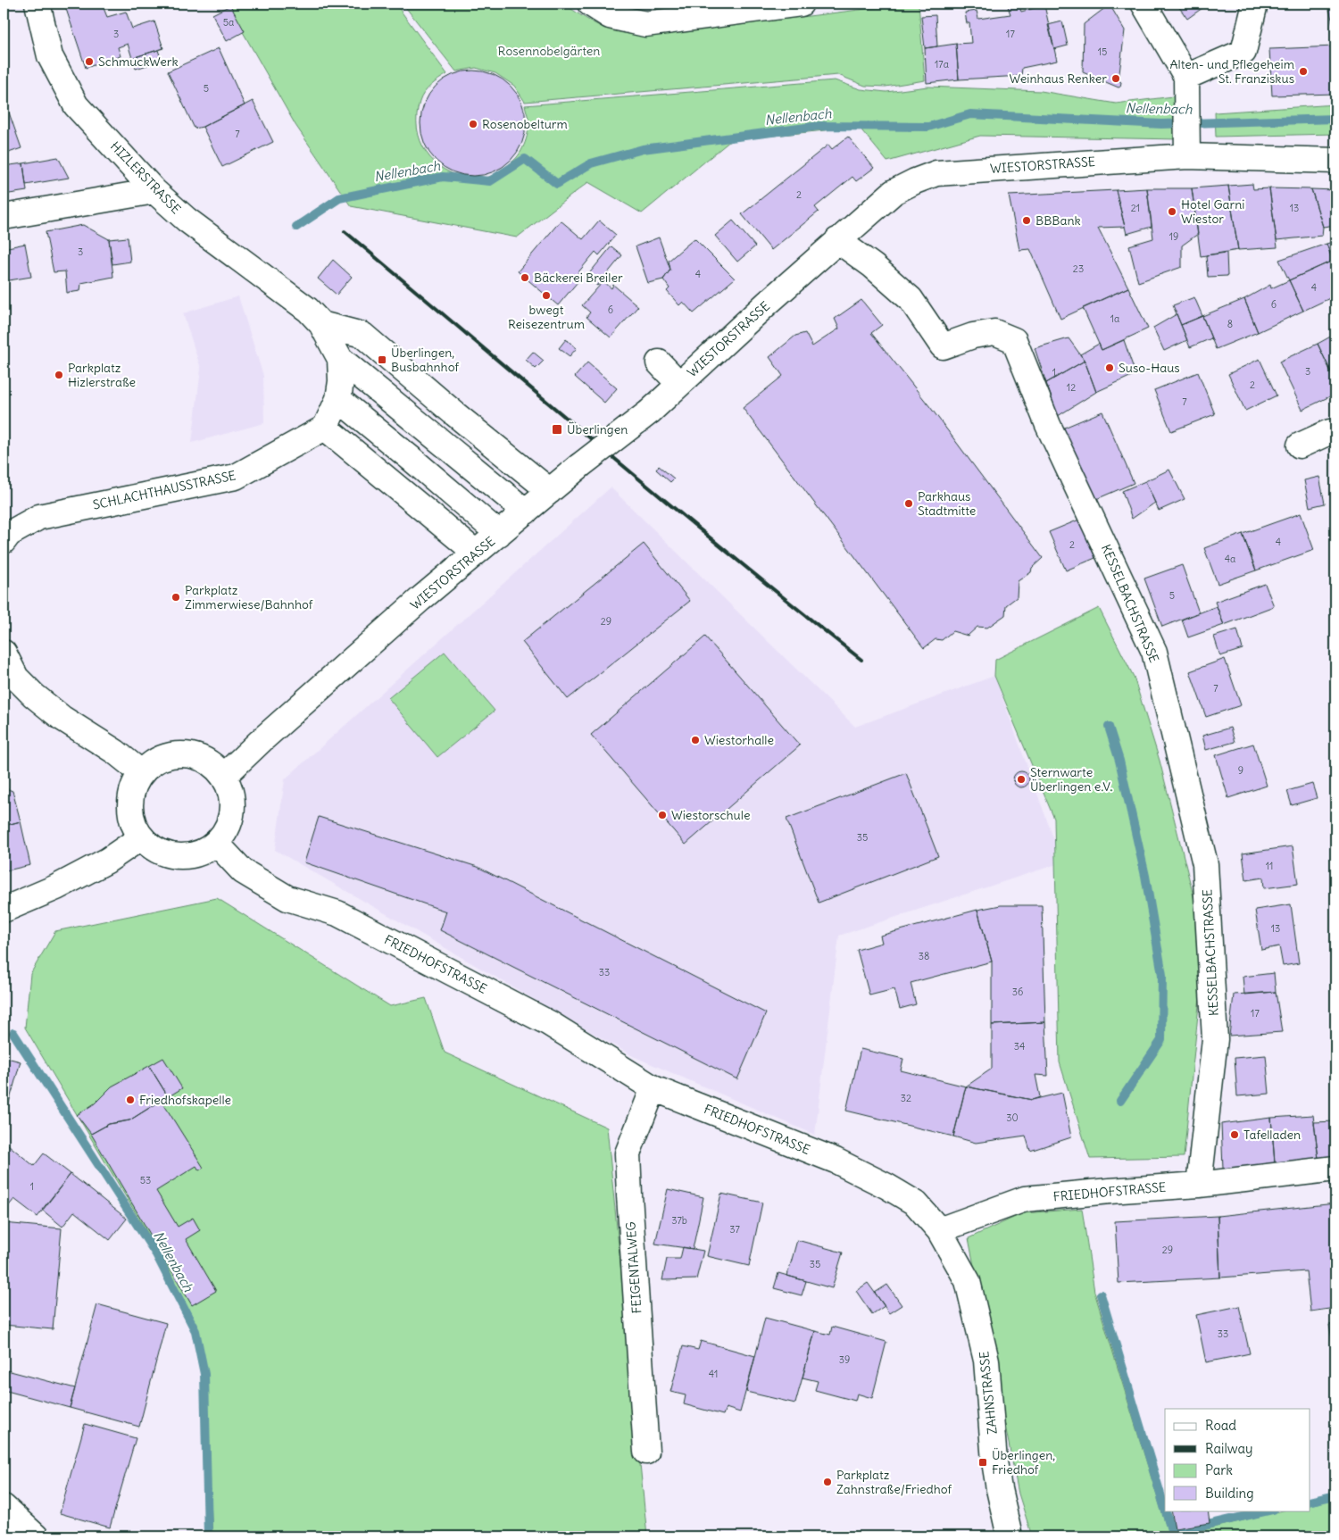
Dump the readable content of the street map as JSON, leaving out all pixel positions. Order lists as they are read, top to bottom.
{
  "streets": {
    "street": [
      "WIESTORSTRASSE",
      "HIZLERSTRASSE",
      "SCHLACHTHAUSSTRASSE",
      "KESSELBACHSTRASSE",
      "FRIEDHOFSTRASSE",
      "FEIGENTALWEG",
      "ZAHNSTRASSE"
    ]
  },
  "crossings": [
    ["WIESTORSTRASSE", "KESSELBACHSTRASSE"],
    ["WIESTORSTRASSE", "FRIEDHOFSTRASSE"],
    ["KESSELBACHSTRASSE", "FRIEDHOFSTRASSE"],
    ["FRIEDHOFSTRASSE", "FEIGENTALWEG"],
    ["FRIEDHOFSTRASSE", "ZAHNSTRASSE"]
  ],
  "water": ["Nellenbach"],
  "parks": ["Rosennobelgärten"],
  "places": {
    "other": [
      "SchmuckWerk",
      "Alten- und Pflegeheim St. Franziskus",
      "Weinhaus Renker",
      "Rosenobelturm",
      "Hotel Garni Wiestor",
      "BBBank",
      "Bäckerei Breiler",
      "bwegt Reisezentrum",
      "Suso-Haus",
      "Parkplatz Hizlerstraße",
      "Parkhaus Stadtmitte",
      "Parkplatz Zimmerwiese/Bahnhof",
      "Wiestorhalle",
      "Sternwarte Überlingen e.V.",
      "Wiestorschule",
      "Friedhofskapelle",
      "Tafelladen",
      "Parkplatz Zahnstraße/Friedhof"
    ],
    "transit": ["Überlingen, Busbahnhof", "Überlingen", "Überlingen, Friedhof"]
  },
  "house_numbers": [
    "5a",
    "3",
    "17",
    "15",
    "17a",
    "5",
    "7",
    "2",
    "21",
    "13",
    "19",
    "3",
    "23",
    "4",
    "4",
    "6",
    "6",
    "1a",
    "8",
    "3",
    "1",
    "2",
    "12",
    "7",
    "4",
    "2",
    "4a",
    "5",
    "29",
    "7",
    "9",
    "35",
    "11",
    "13",
    "38",
    "33",
    "36",
    "17",
    "34",
    "32",
    "30",
    "53",
    "1",
    "37b",
    "37",
    "29",
    "35",
    "33",
    "39",
    "41"
  ],
  "legend": [
    "Road",
    "Railway",
    "Park",
    "Building"
  ]
}
